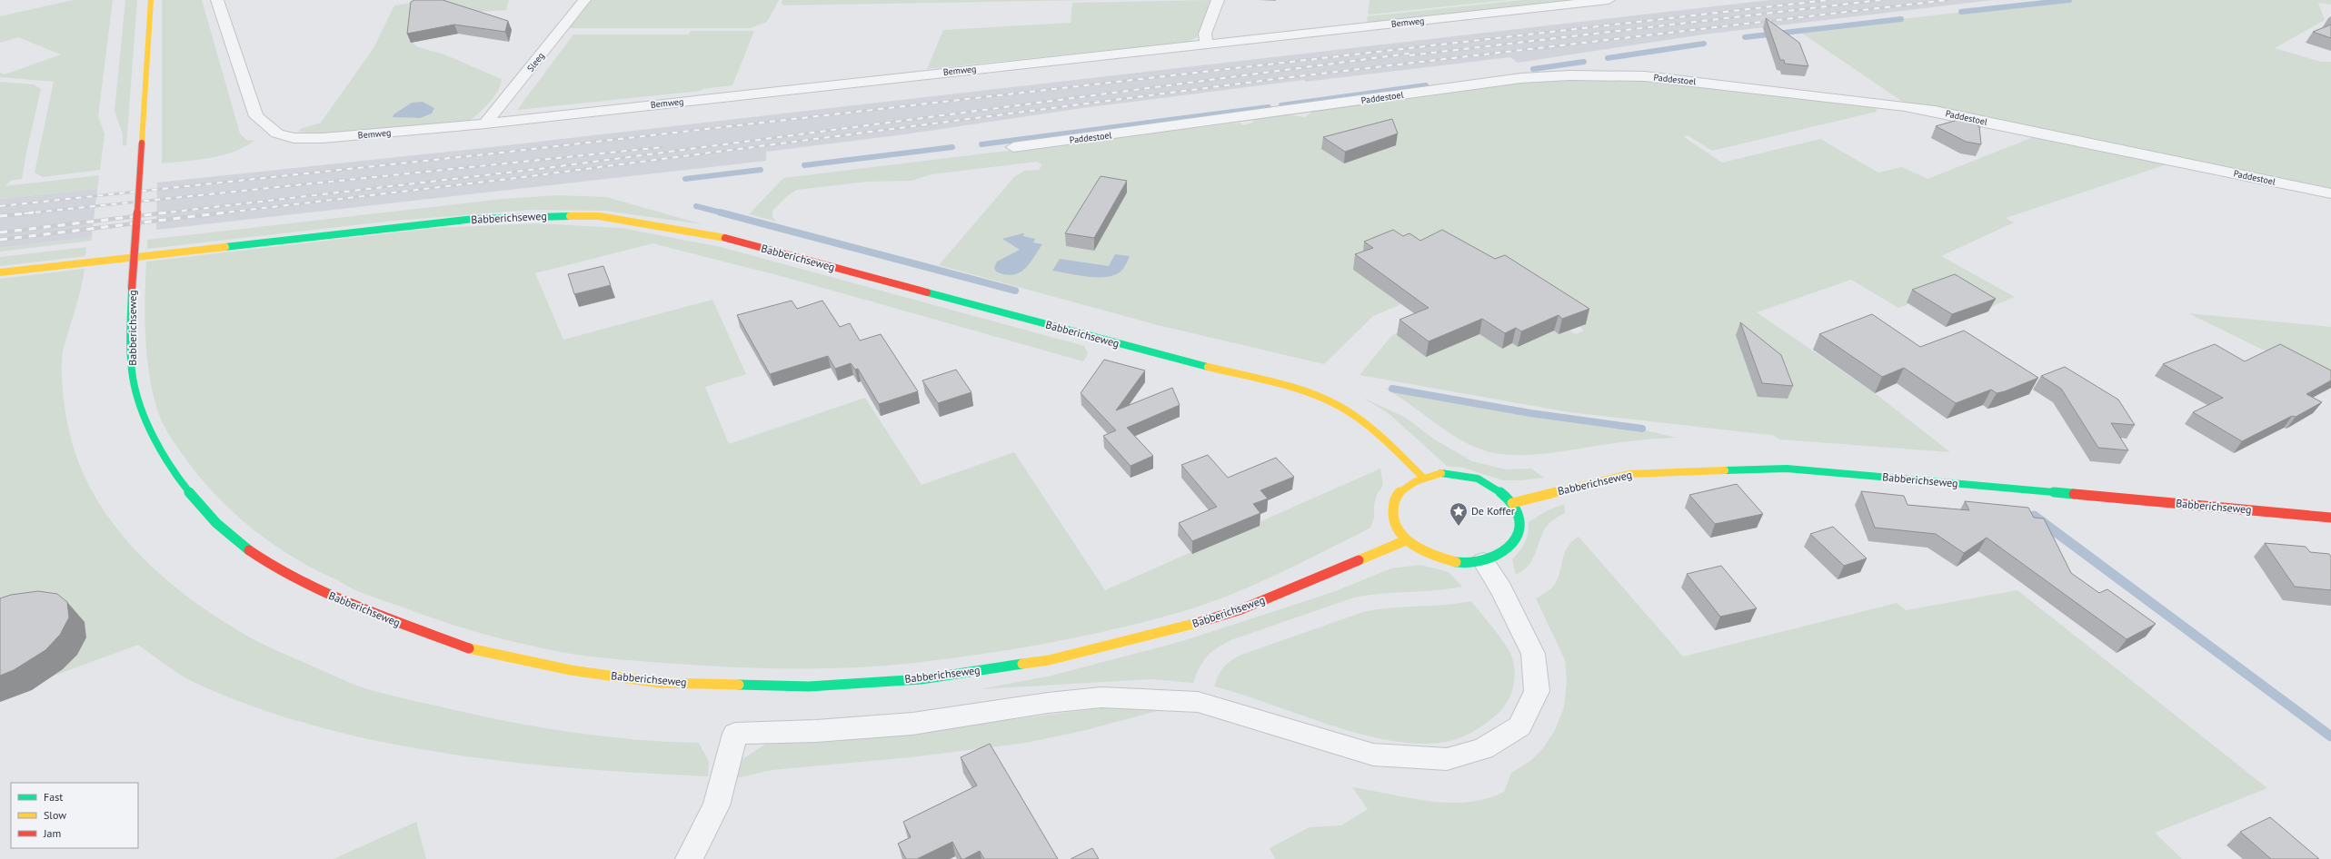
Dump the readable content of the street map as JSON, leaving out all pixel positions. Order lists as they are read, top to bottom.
{
  "streets": {
    "main road": ["Babberichseweg"],
    "street": ["Bemweg", "Sleeg", "Paddestoel"]
  },
  "crossings": [
    ["Bemweg", "Sleeg"]
  ],
  "places": {
    "place": ["De Koffer"]
  },
  "legend": ["Fast", "Slow", "Jam"]
}
